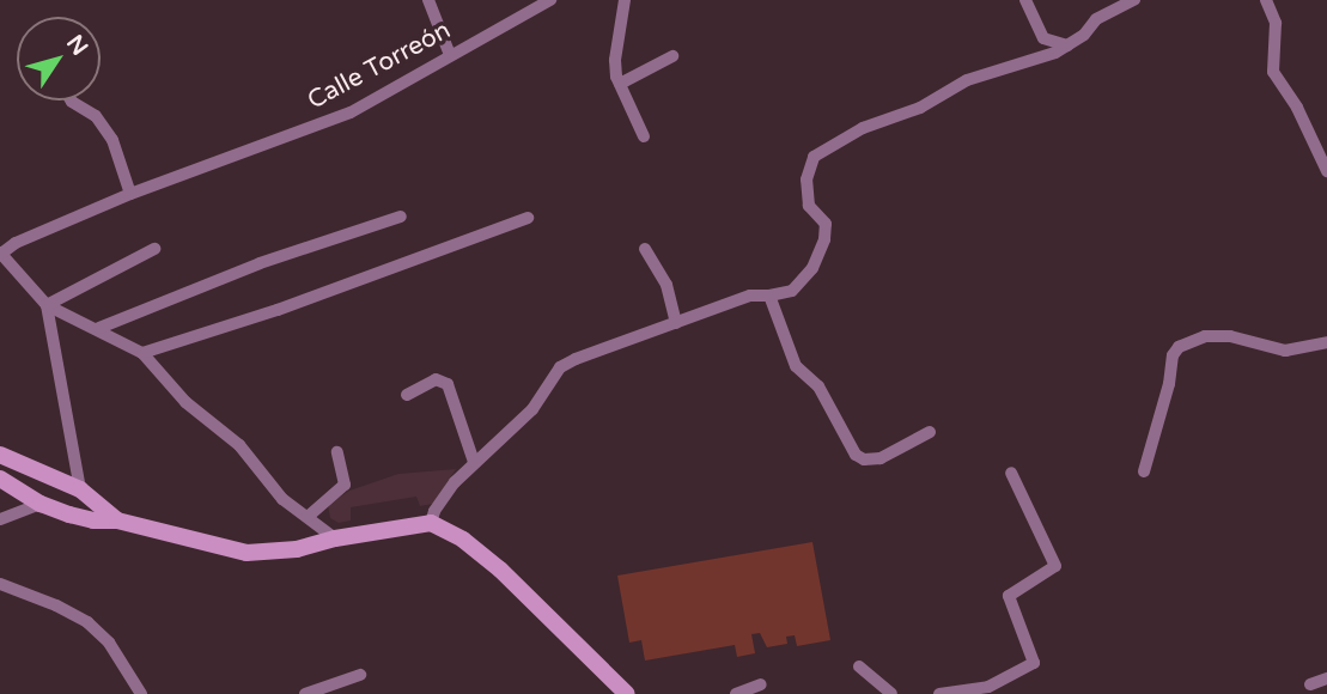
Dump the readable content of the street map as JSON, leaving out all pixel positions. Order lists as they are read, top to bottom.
{
  "streets": {
    "street": ["Calle Torreón"]
  },
  "north": "top right"
}
